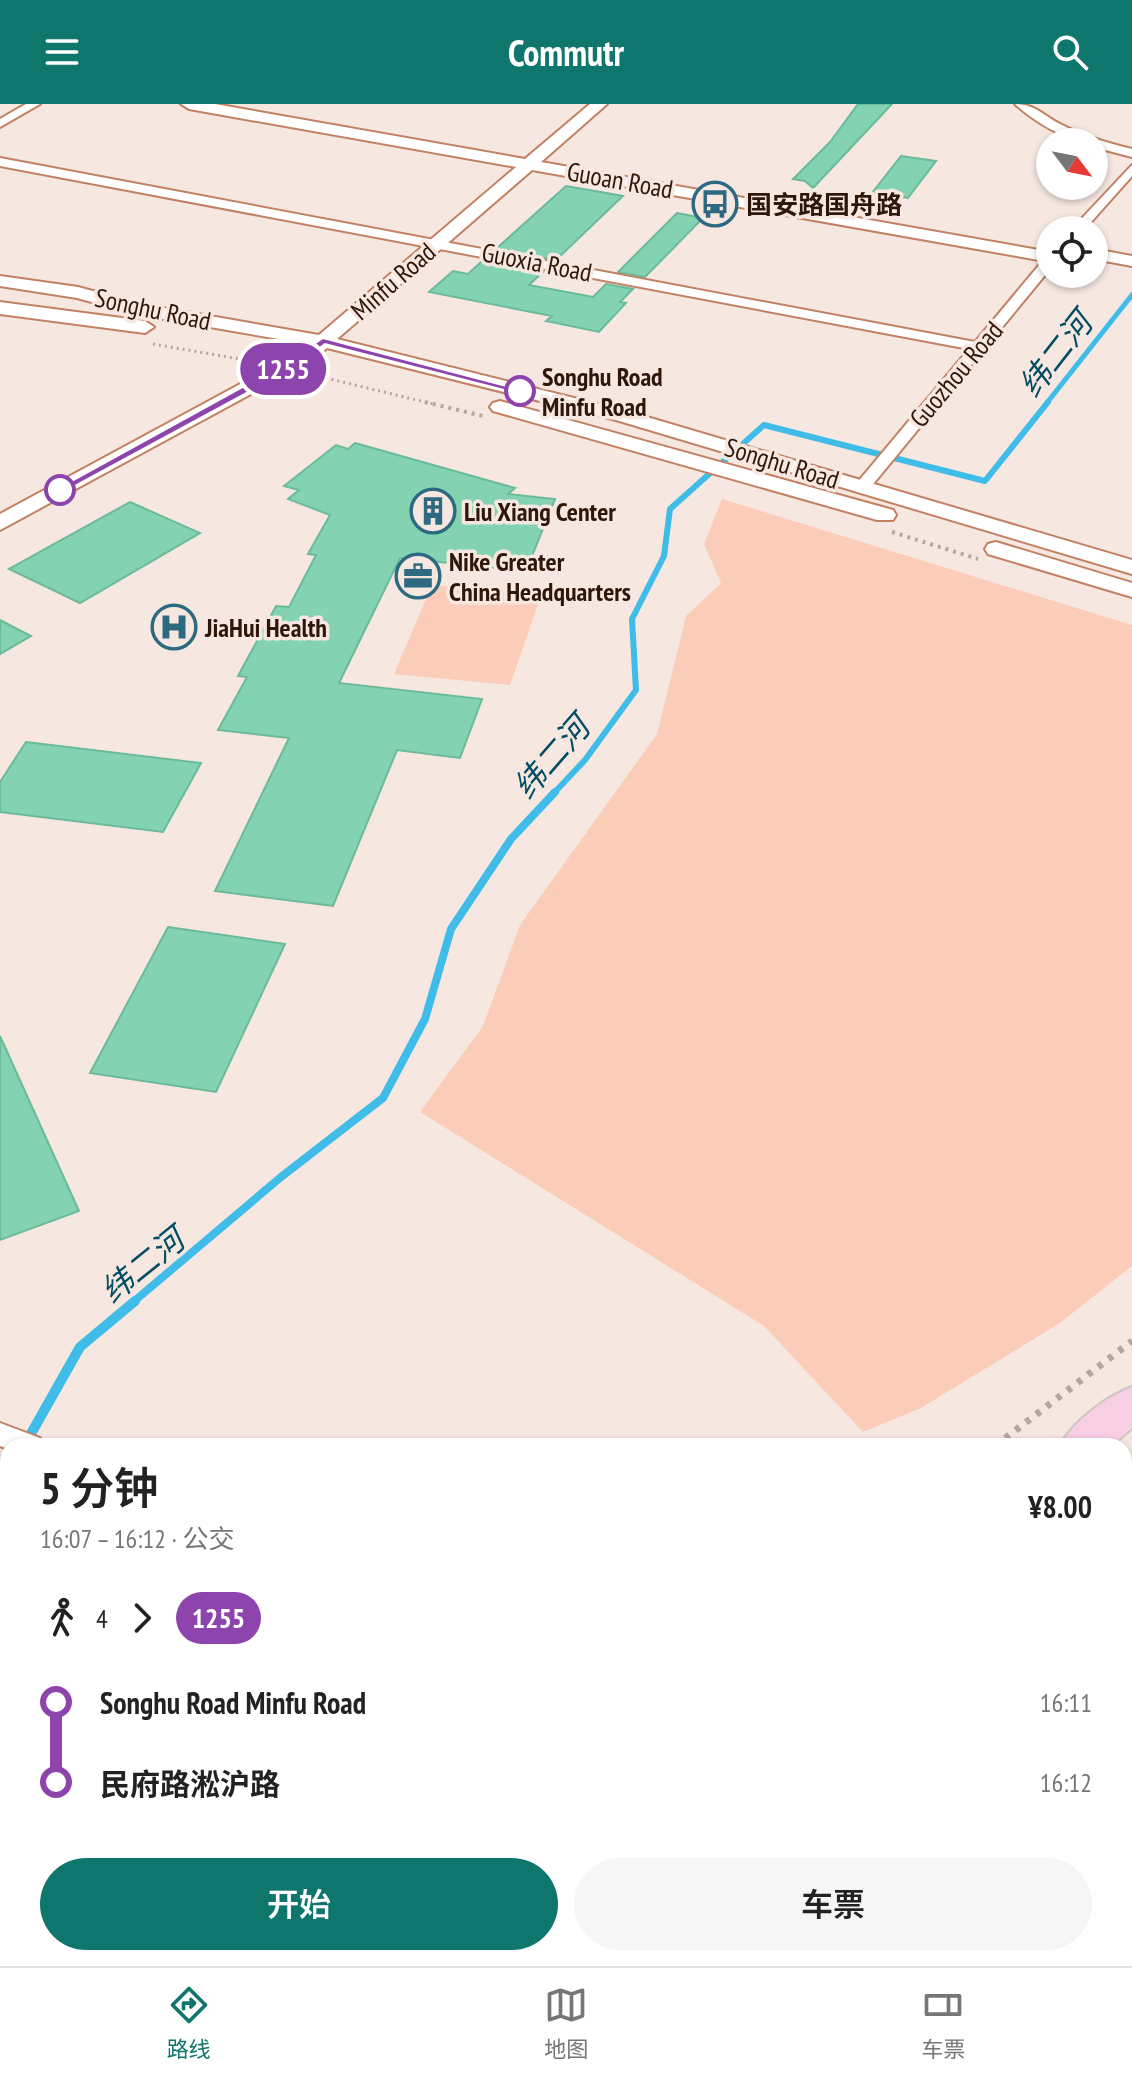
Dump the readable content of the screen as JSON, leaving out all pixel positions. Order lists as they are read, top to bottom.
{
  "streets": {
    "street": [
      "Guoan Road",
      "Guoxia Road",
      "Minfu Road",
      "Songhu Road",
      "Guozhou Road"
    ]
  },
  "crossings": [
    ["Guoan Road", "Minfu Road"],
    ["Guoxia Road", "Minfu Road"],
    ["Guoxia Road", "Guozhou Road"],
    ["Minfu Road", "Songhu Road"],
    ["Songhu Road", "Guozhou Road"]
  ],
  "water": ["纬二河"],
  "places": {
    "bus stop": ["国安路国舟路"],
    "other": ["Songhu Road Minfu Road"],
    "building": ["Liu Xiang Center"],
    "office": ["Nike Greater China Headquarters"],
    "hospital": ["JiaHui Health"]
  },
  "lines": ["bus line 1255"],
  "north": "bottom right",
  "page": {
    "header": "Commutr",
    "on_map": "1255",
    "heading": ["5 分钟", "16:07 – 16:12 · 公交", "¥8.00"],
    "legs": ["4", "1255"],
    "list": [
      {
        "name": "Songhu Road Minfu Road",
        "value": "16:11"
      },
      {
        "name": "民府路淞沪路",
        "value": "16:12"
      }
    ],
    "buttons": ["开始", "车票"],
    "tabs": ["路线", "地图", "车票"]
  }
}
